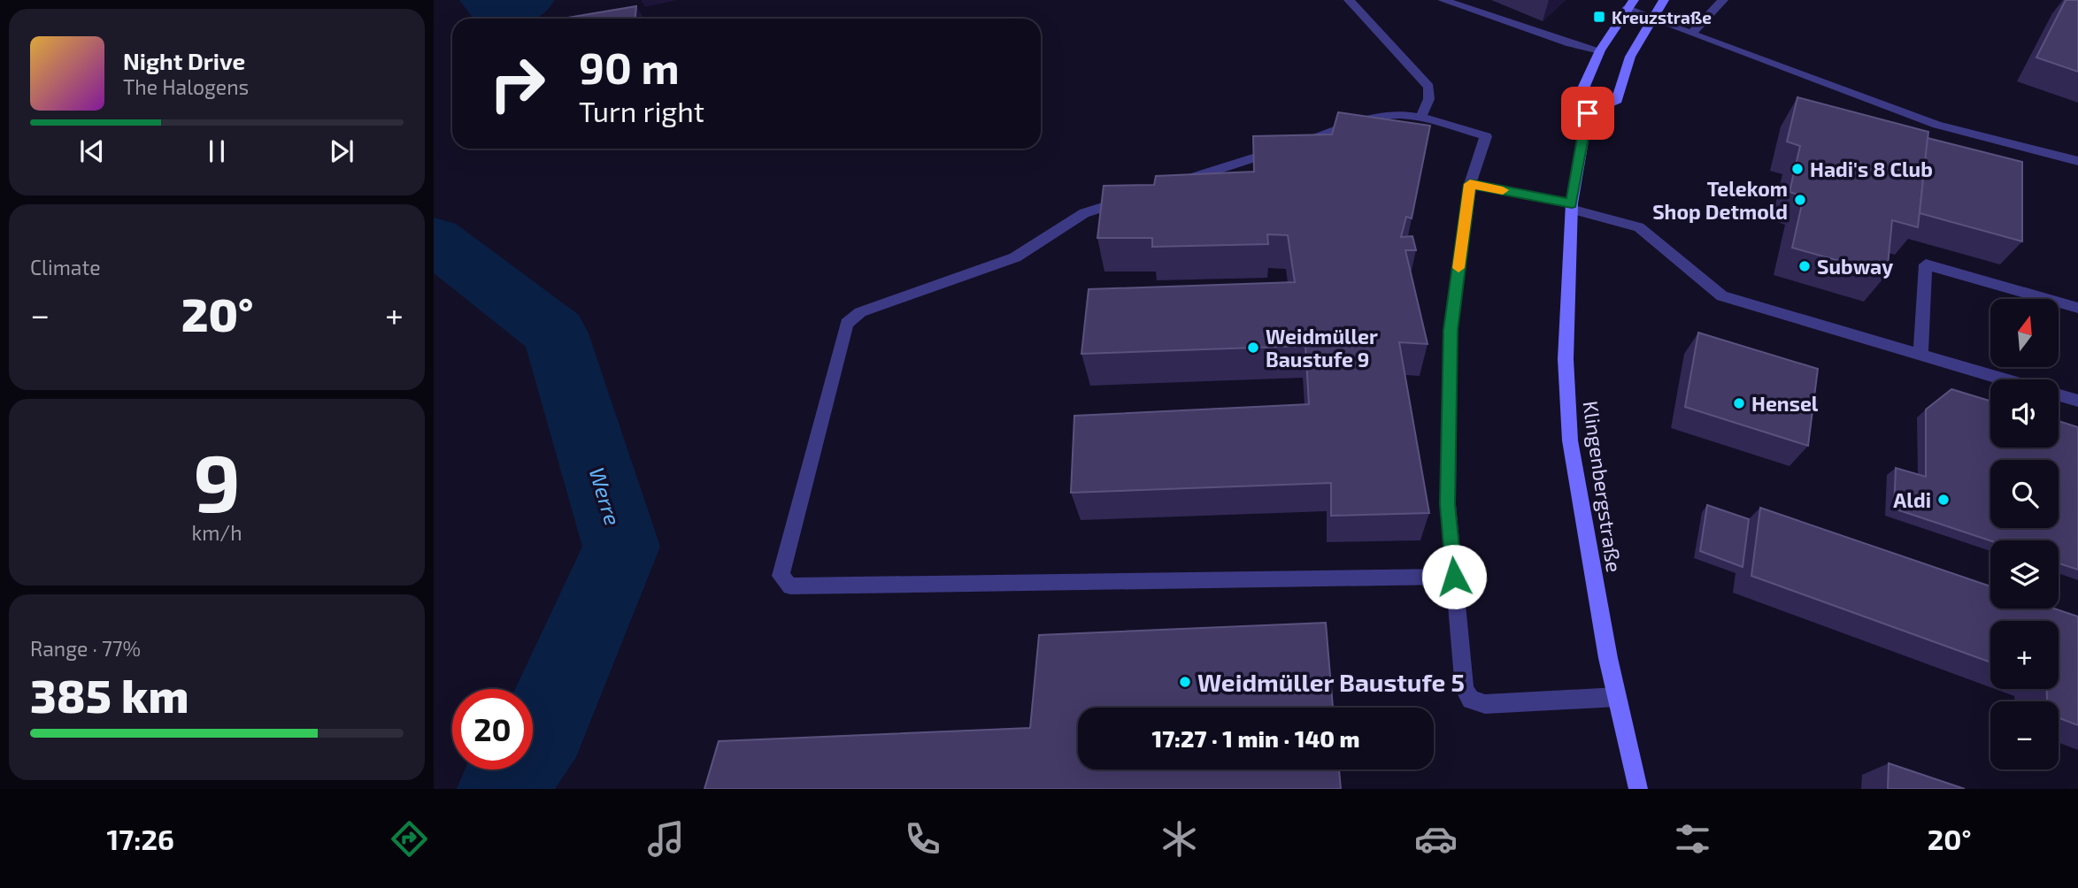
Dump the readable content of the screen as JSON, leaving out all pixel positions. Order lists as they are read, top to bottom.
{
  "streets": {
    "main road": ["Klingenbergstraße"]
  },
  "water": ["Werre"],
  "places": {
    "transit": ["Kreuzstraße"],
    "other": [
      "Hadi's 8 Club",
      "Telekom Shop Detmold",
      "Subway",
      "Weidmüller Baustufe 9",
      "Hensel",
      "Aldi",
      "Weidmüller Baustufe 5"
    ]
  },
  "north": "top",
  "page": {
    "turn": ["90 m", "Turn right"],
    "song": ["Night Drive", "The Halogens"],
    "tile": [
      "Climate",
      ["9", "km/h"],
      ["Range · 77%", "385 km"]
    ],
    "heat": ["−", "20°", "+"],
    "map_buttons": ["+", "−"],
    "limit": "20",
    "trip": "17:27 · 1 min · 140 m",
    "tabs": ["17:26", "20°"]
  }
}
